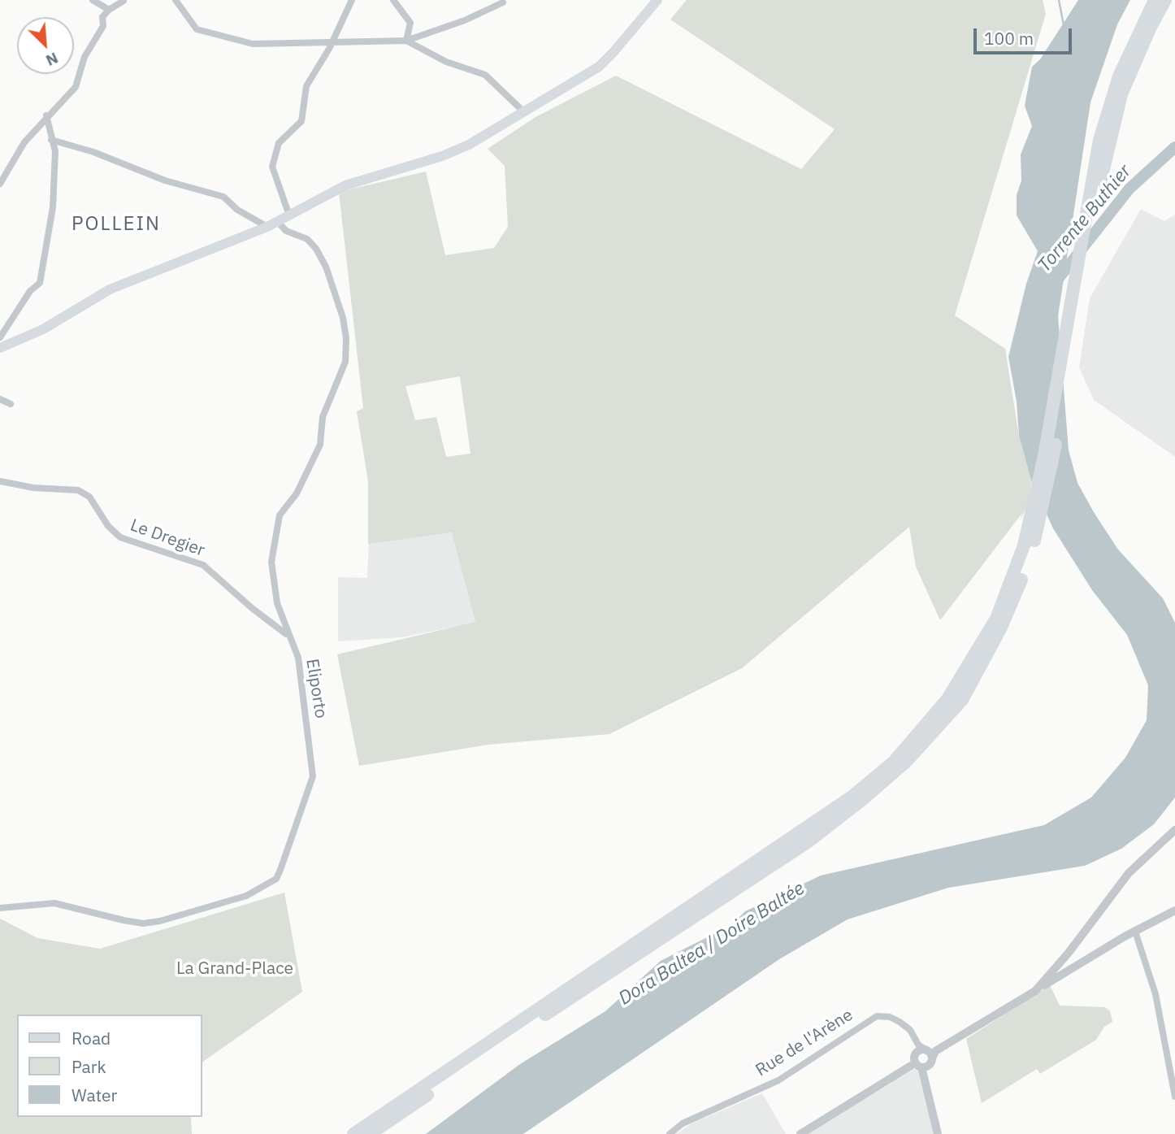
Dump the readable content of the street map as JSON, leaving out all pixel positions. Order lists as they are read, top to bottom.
{
  "streets": {
    "street": ["Le Dregier", "Eliporto", "Rue de l'Arène"]
  },
  "crossings": [
    ["Le Dregier", "Eliporto"]
  ],
  "districts": ["POLLEIN"],
  "water": ["Torrente Buthier", "Dora Baltea / Doire Baltée"],
  "parks": ["La Grand-Place"],
  "legend": ["Road", "Park", "Water"],
  "scale_bar": "100 m",
  "north": "bottom right"
}
